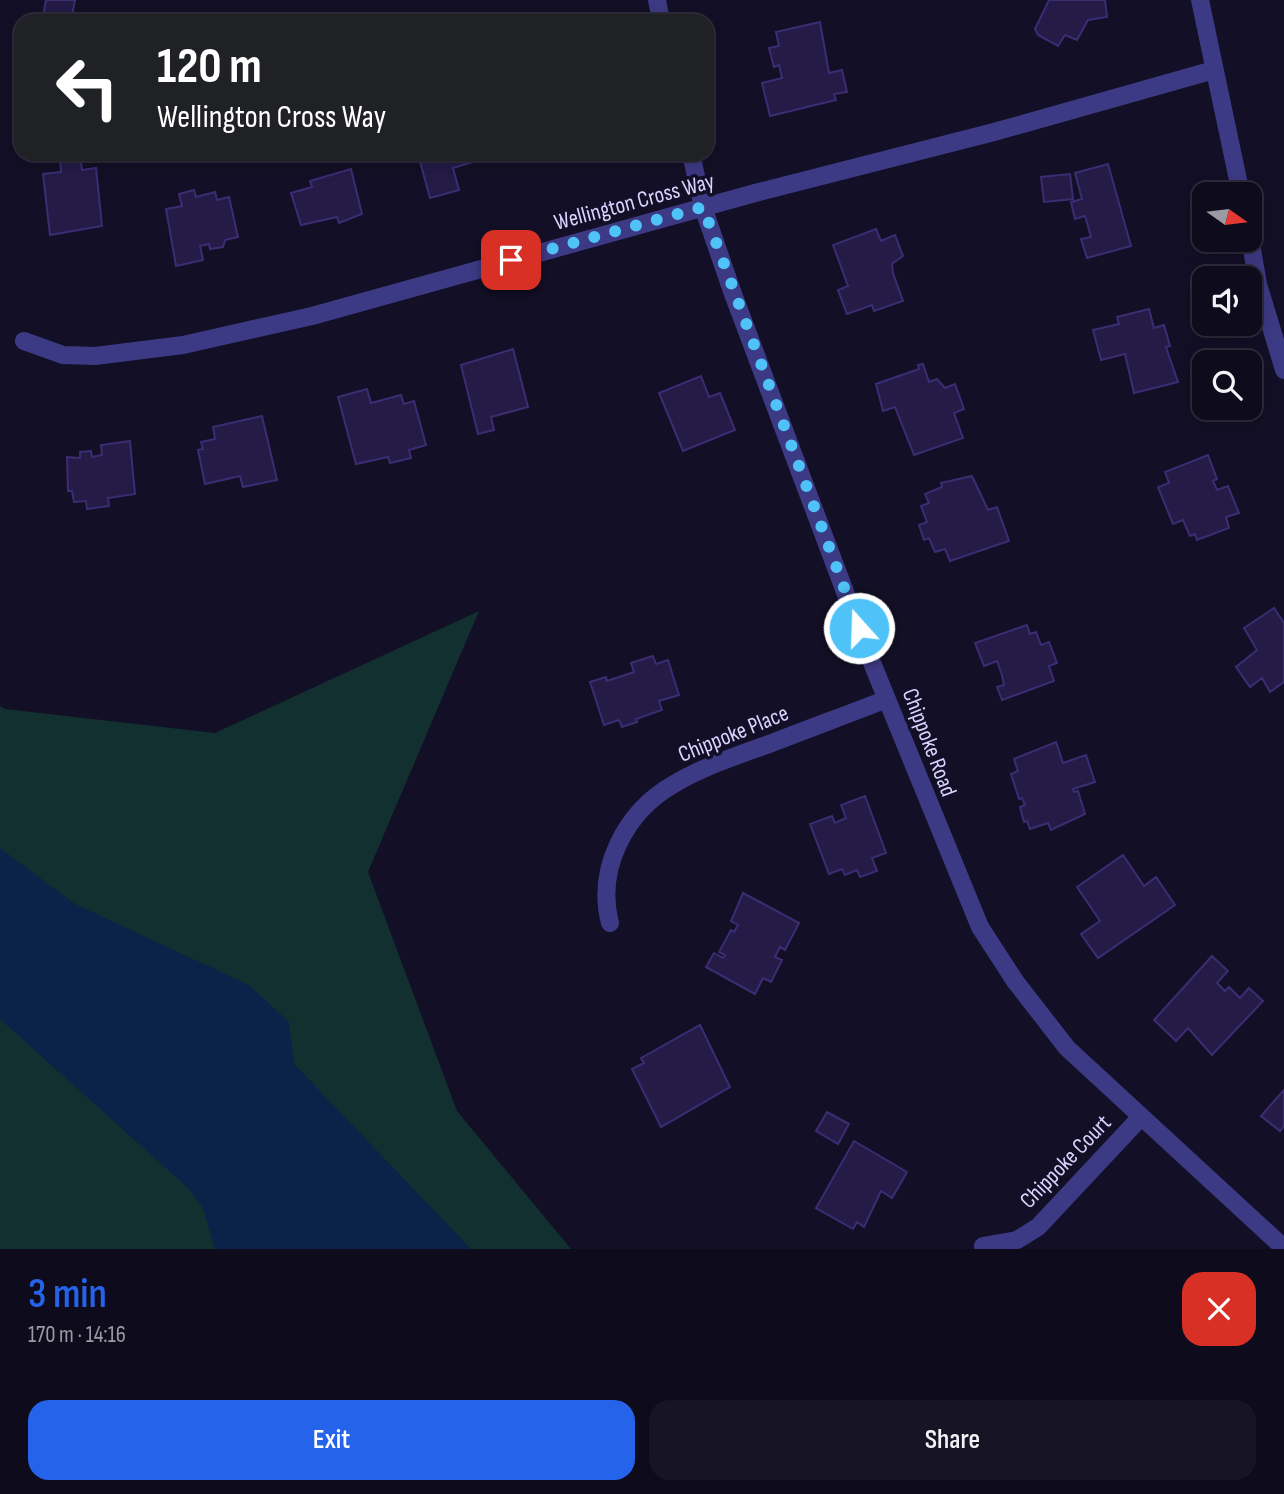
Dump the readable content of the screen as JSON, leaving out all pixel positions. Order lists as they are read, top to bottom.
{
  "streets": {
    "street": [
      "Wellington Cross Way",
      "Chippoke Place",
      "Chippoke Road",
      "Chippoke Court"
    ]
  },
  "crossings": [
    ["Wellington Cross Way", "Chippoke Road"],
    ["Chippoke Place", "Chippoke Road"],
    ["Chippoke Road", "Chippoke Court"]
  ],
  "north": "right",
  "page": {
    "turn": ["120 m", "Wellington Cross Way"],
    "heading": ["3 min", "170 m · 14:16"],
    "buttons": ["Exit", "Share"]
  }
}
